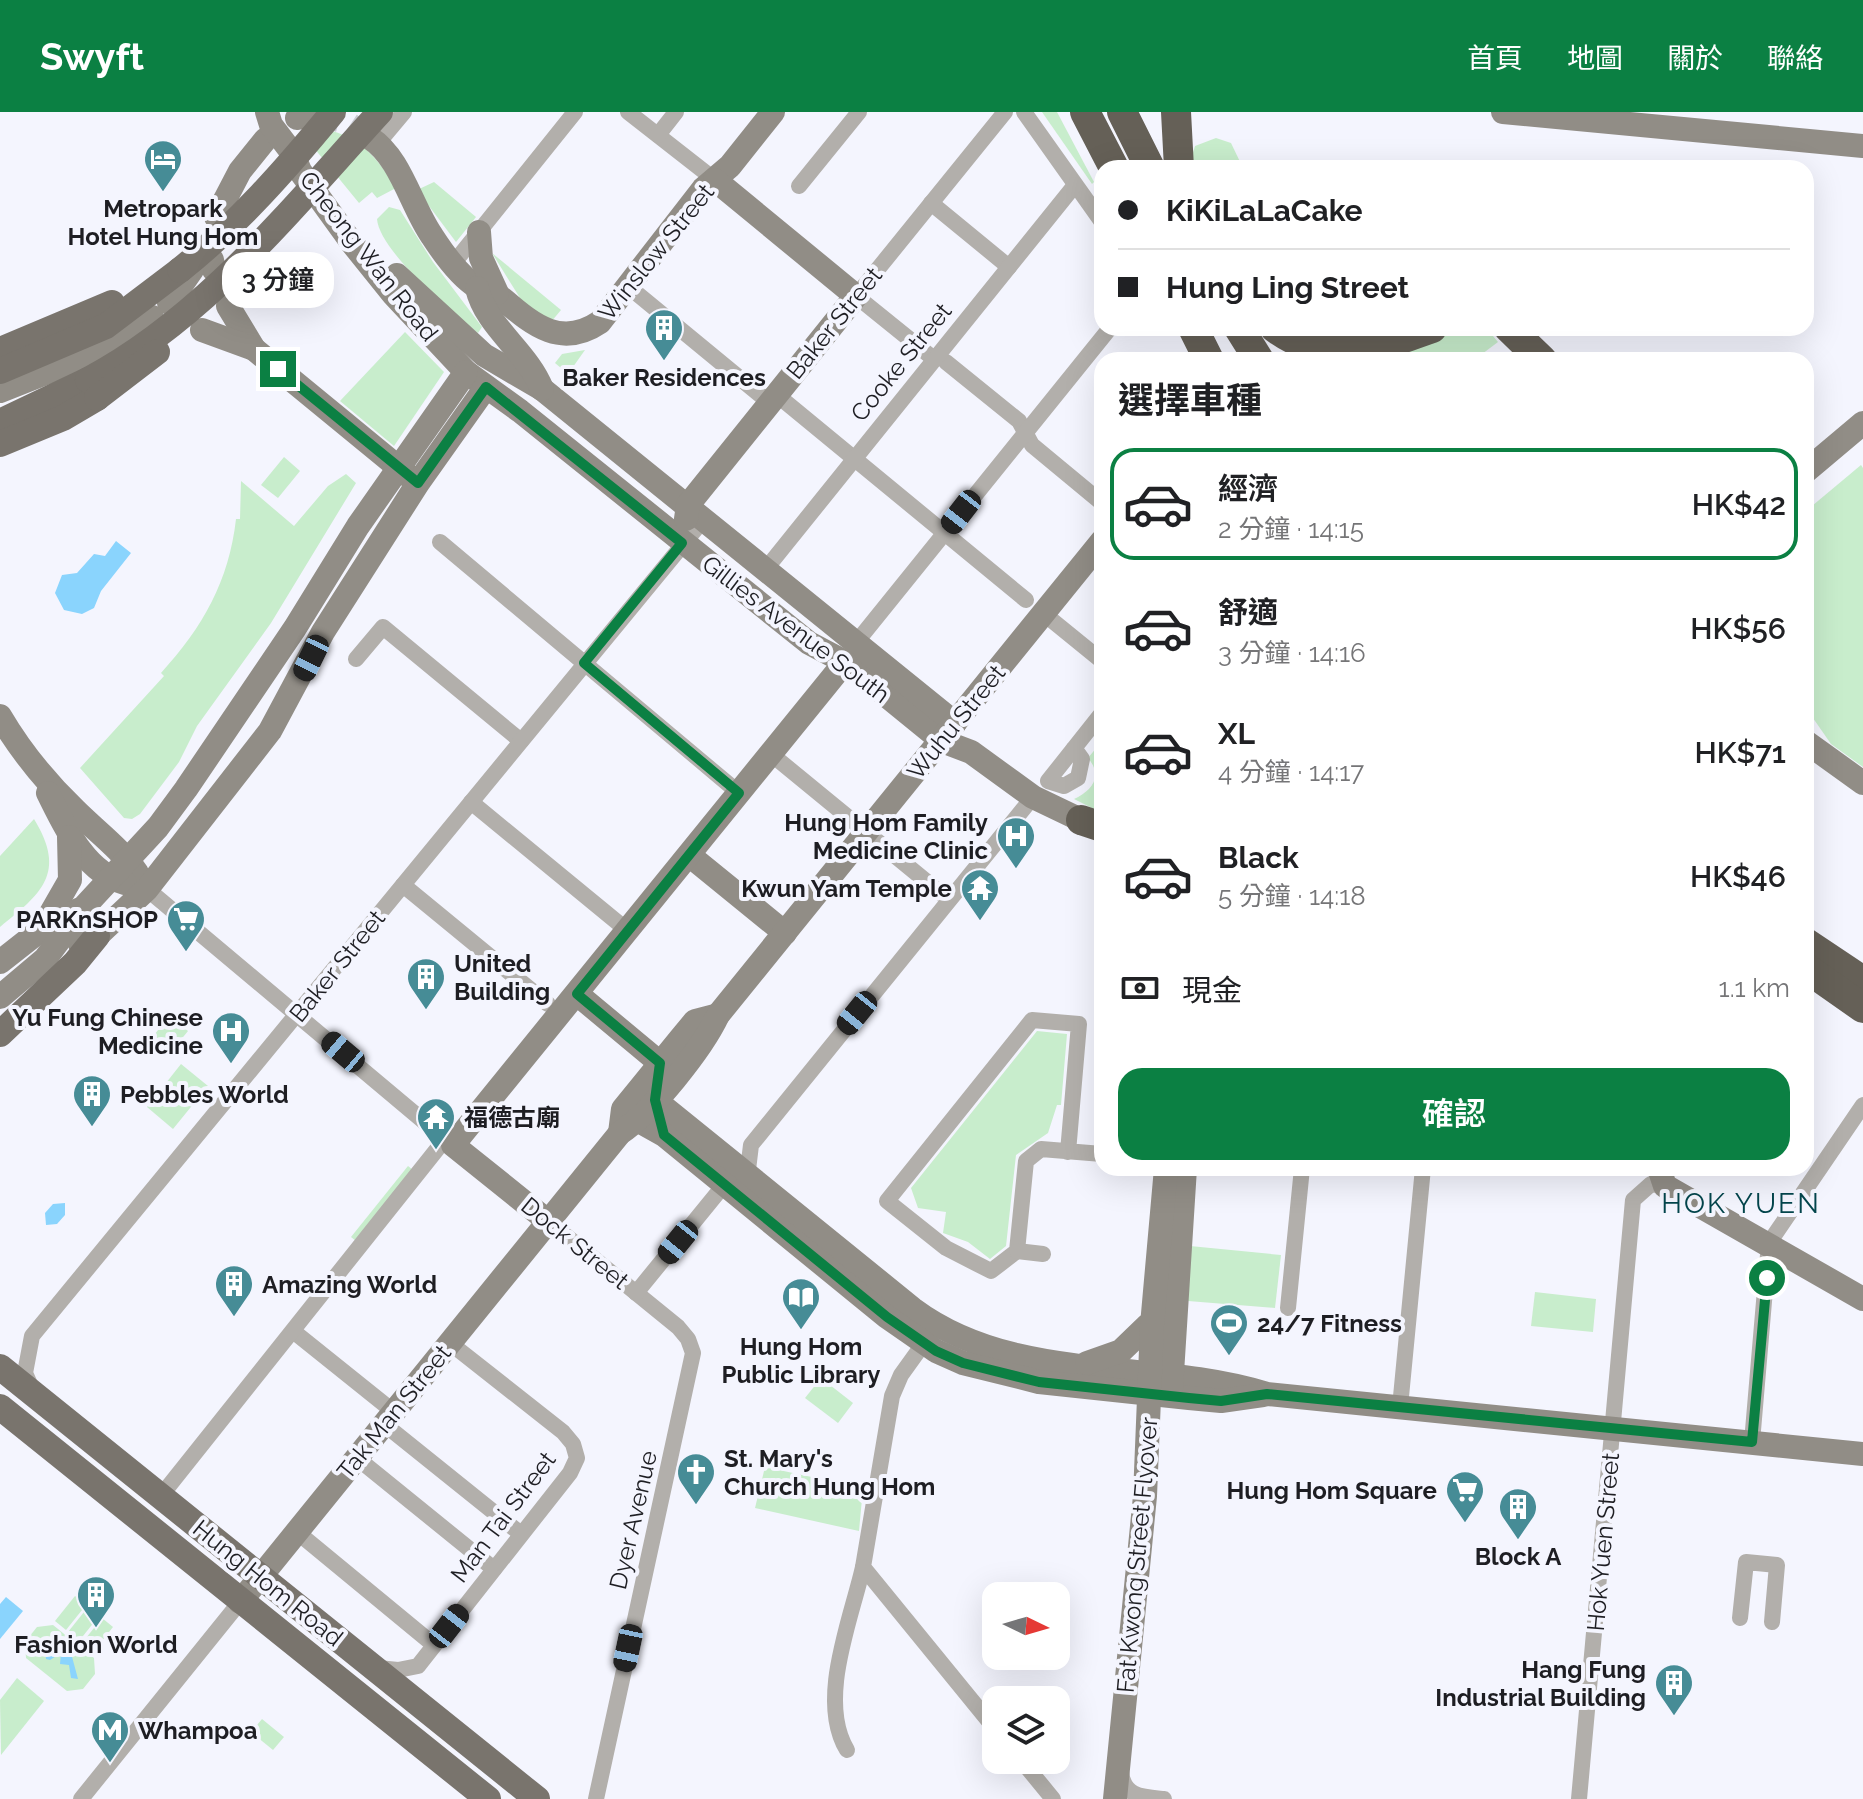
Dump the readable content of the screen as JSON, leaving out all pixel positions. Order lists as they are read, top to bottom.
{
  "streets": {
    "main road": [
      "Winslow Street",
      "Cheong Wan Road",
      "Baker Street",
      "Gillies Avenue South",
      "Wuhu Street",
      "Dock Street",
      "Tak Man Street",
      "Fat Kwong Street Flyover",
      "Hung Hom Road"
    ],
    "street": [
      "Cooke Street",
      "Man Tai Street",
      "Dyer Avenue",
      "Hok Yuen Street"
    ]
  },
  "crossings": [
    ["Cheong Wan Road", "Gillies Avenue South"],
    ["Baker Street", "Gillies Avenue South"],
    ["Baker Street", "Hung Hom Road"],
    ["Cooke Street", "Gillies Avenue South"],
    ["Gillies Avenue South", "Wuhu Street"],
    ["Wuhu Street", "Dock Street"],
    ["Wuhu Street", "Tak Man Street"],
    ["Dock Street", "Tak Man Street"],
    ["Dock Street", "Dyer Avenue"],
    ["Tak Man Street", "Man Tai Street"],
    ["Tak Man Street", "Hung Hom Road"],
    ["Man Tai Street", "Hung Hom Road"]
  ],
  "districts": ["HOK YUEN"],
  "places": {
    "hotel": ["Metropark Hotel Hung Hom"],
    "building": [
      "Baker Residences",
      "United Building",
      "Pebbles World",
      "Amazing World",
      "Block A",
      "Fashion World",
      "Hang Fung Industrial Building"
    ],
    "hospital": ["Hung Hom Family Medicine Clinic", "Yu Fung Chinese Medicine"],
    "temple": ["Kwun Yam Temple", "福德古廟"],
    "supermarket": ["PARKnSHOP", "Hung Hom Square"],
    "library": ["Hung Hom Public Library"],
    "sports": ["24/7 Fitness"],
    "church": ["St. Mary's Church Hung Hom"],
    "metro station": ["Whampoa"]
  },
  "north": "right",
  "page": {
    "header": "Swyft",
    "nav": [
      "首頁",
      "地圖",
      "關於",
      "聯絡"
    ],
    "banner": ["KiKiLaLaCake", "Hung Ling Street"],
    "bubble": "3 分鐘",
    "heading": "選擇車種",
    "list": [
      {
        "name": "經濟",
        "note": "2 分鐘 · 14:15",
        "value": "HK$42"
      },
      {
        "name": "舒適",
        "note": "3 分鐘 · 14:16",
        "value": "HK$56"
      },
      {
        "name": "XL",
        "note": "4 分鐘 · 14:17",
        "value": "HK$71"
      },
      {
        "name": "Black",
        "note": "5 分鐘 · 14:18",
        "value": "HK$46"
      }
    ],
    "pay": ["現金", "1.1 km"],
    "buttons": "確認"
  }
}
